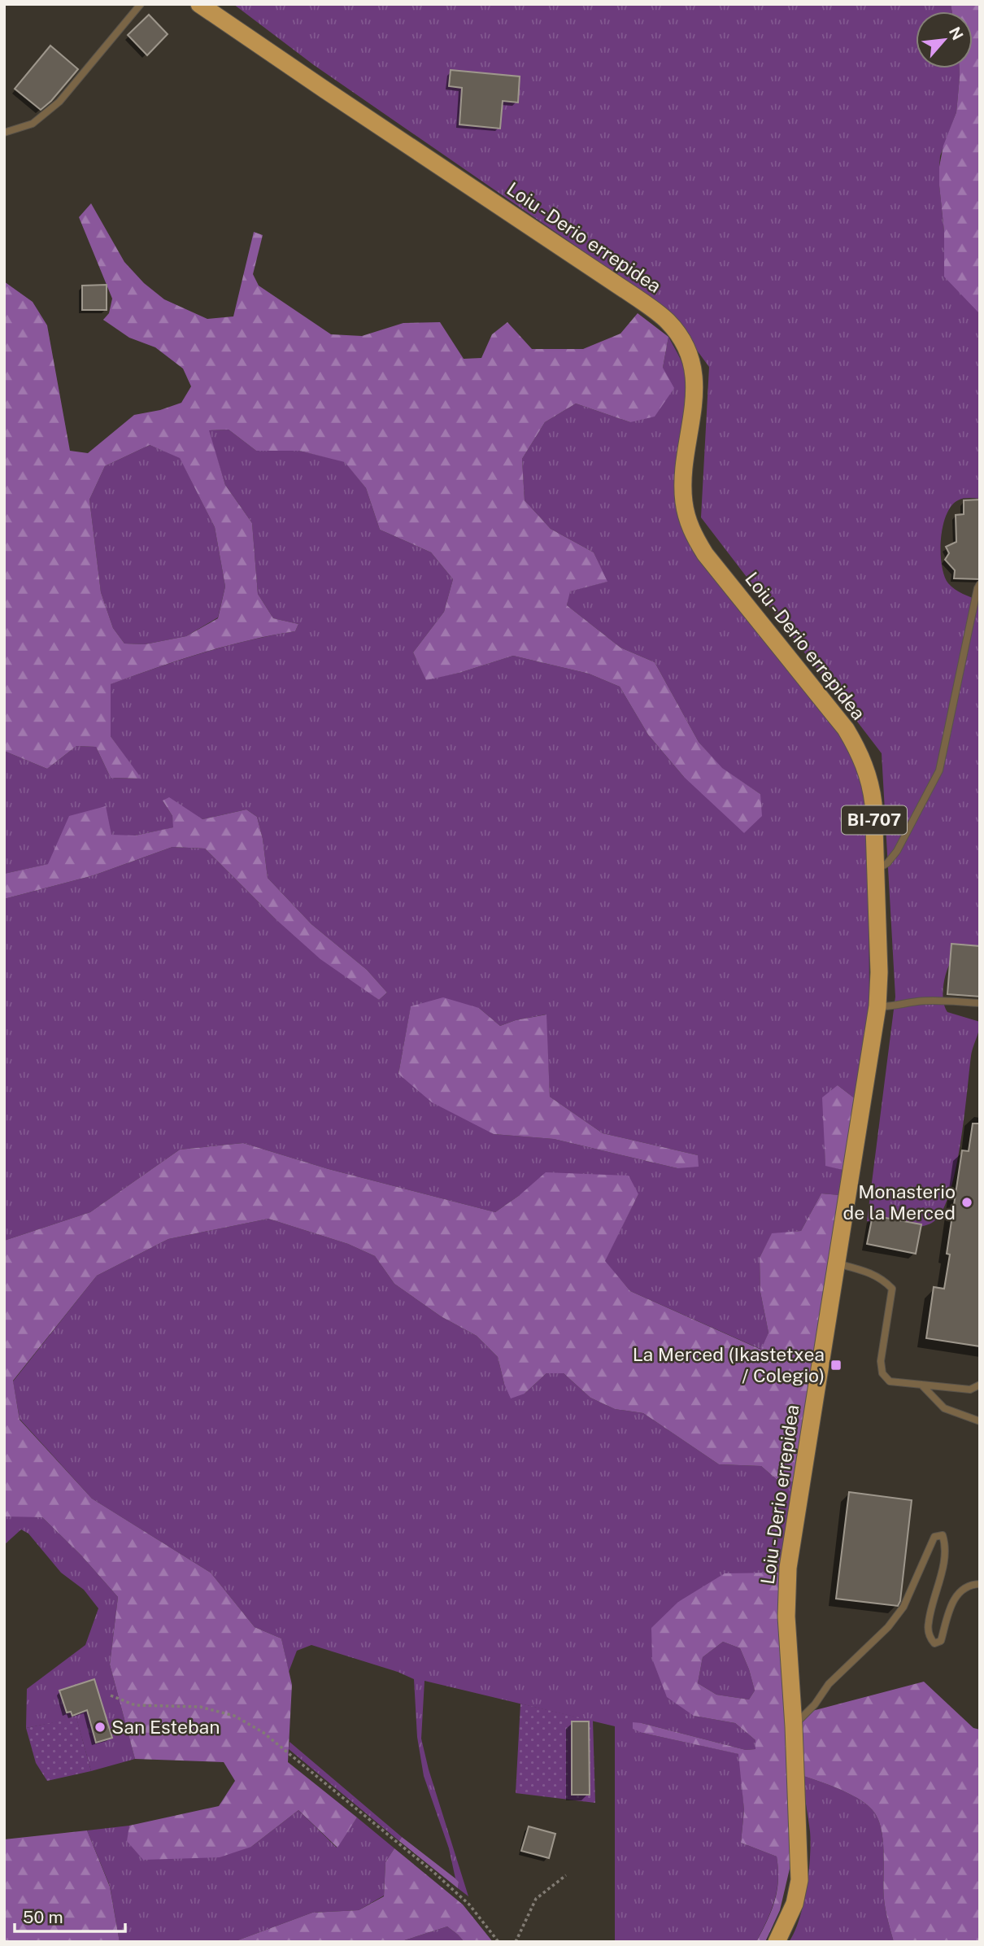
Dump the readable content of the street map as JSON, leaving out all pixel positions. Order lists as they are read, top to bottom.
{
  "streets": {
    "main road": ["Loiu - Derio errepidea", "BI-707"]
  },
  "places": {
    "other": ["Monasterio de la Merced", "San Esteban"],
    "transit": ["La Merced (Ikastetxea / Colegio)"]
  },
  "scale_bar": "50 m",
  "north": "top right"
}
